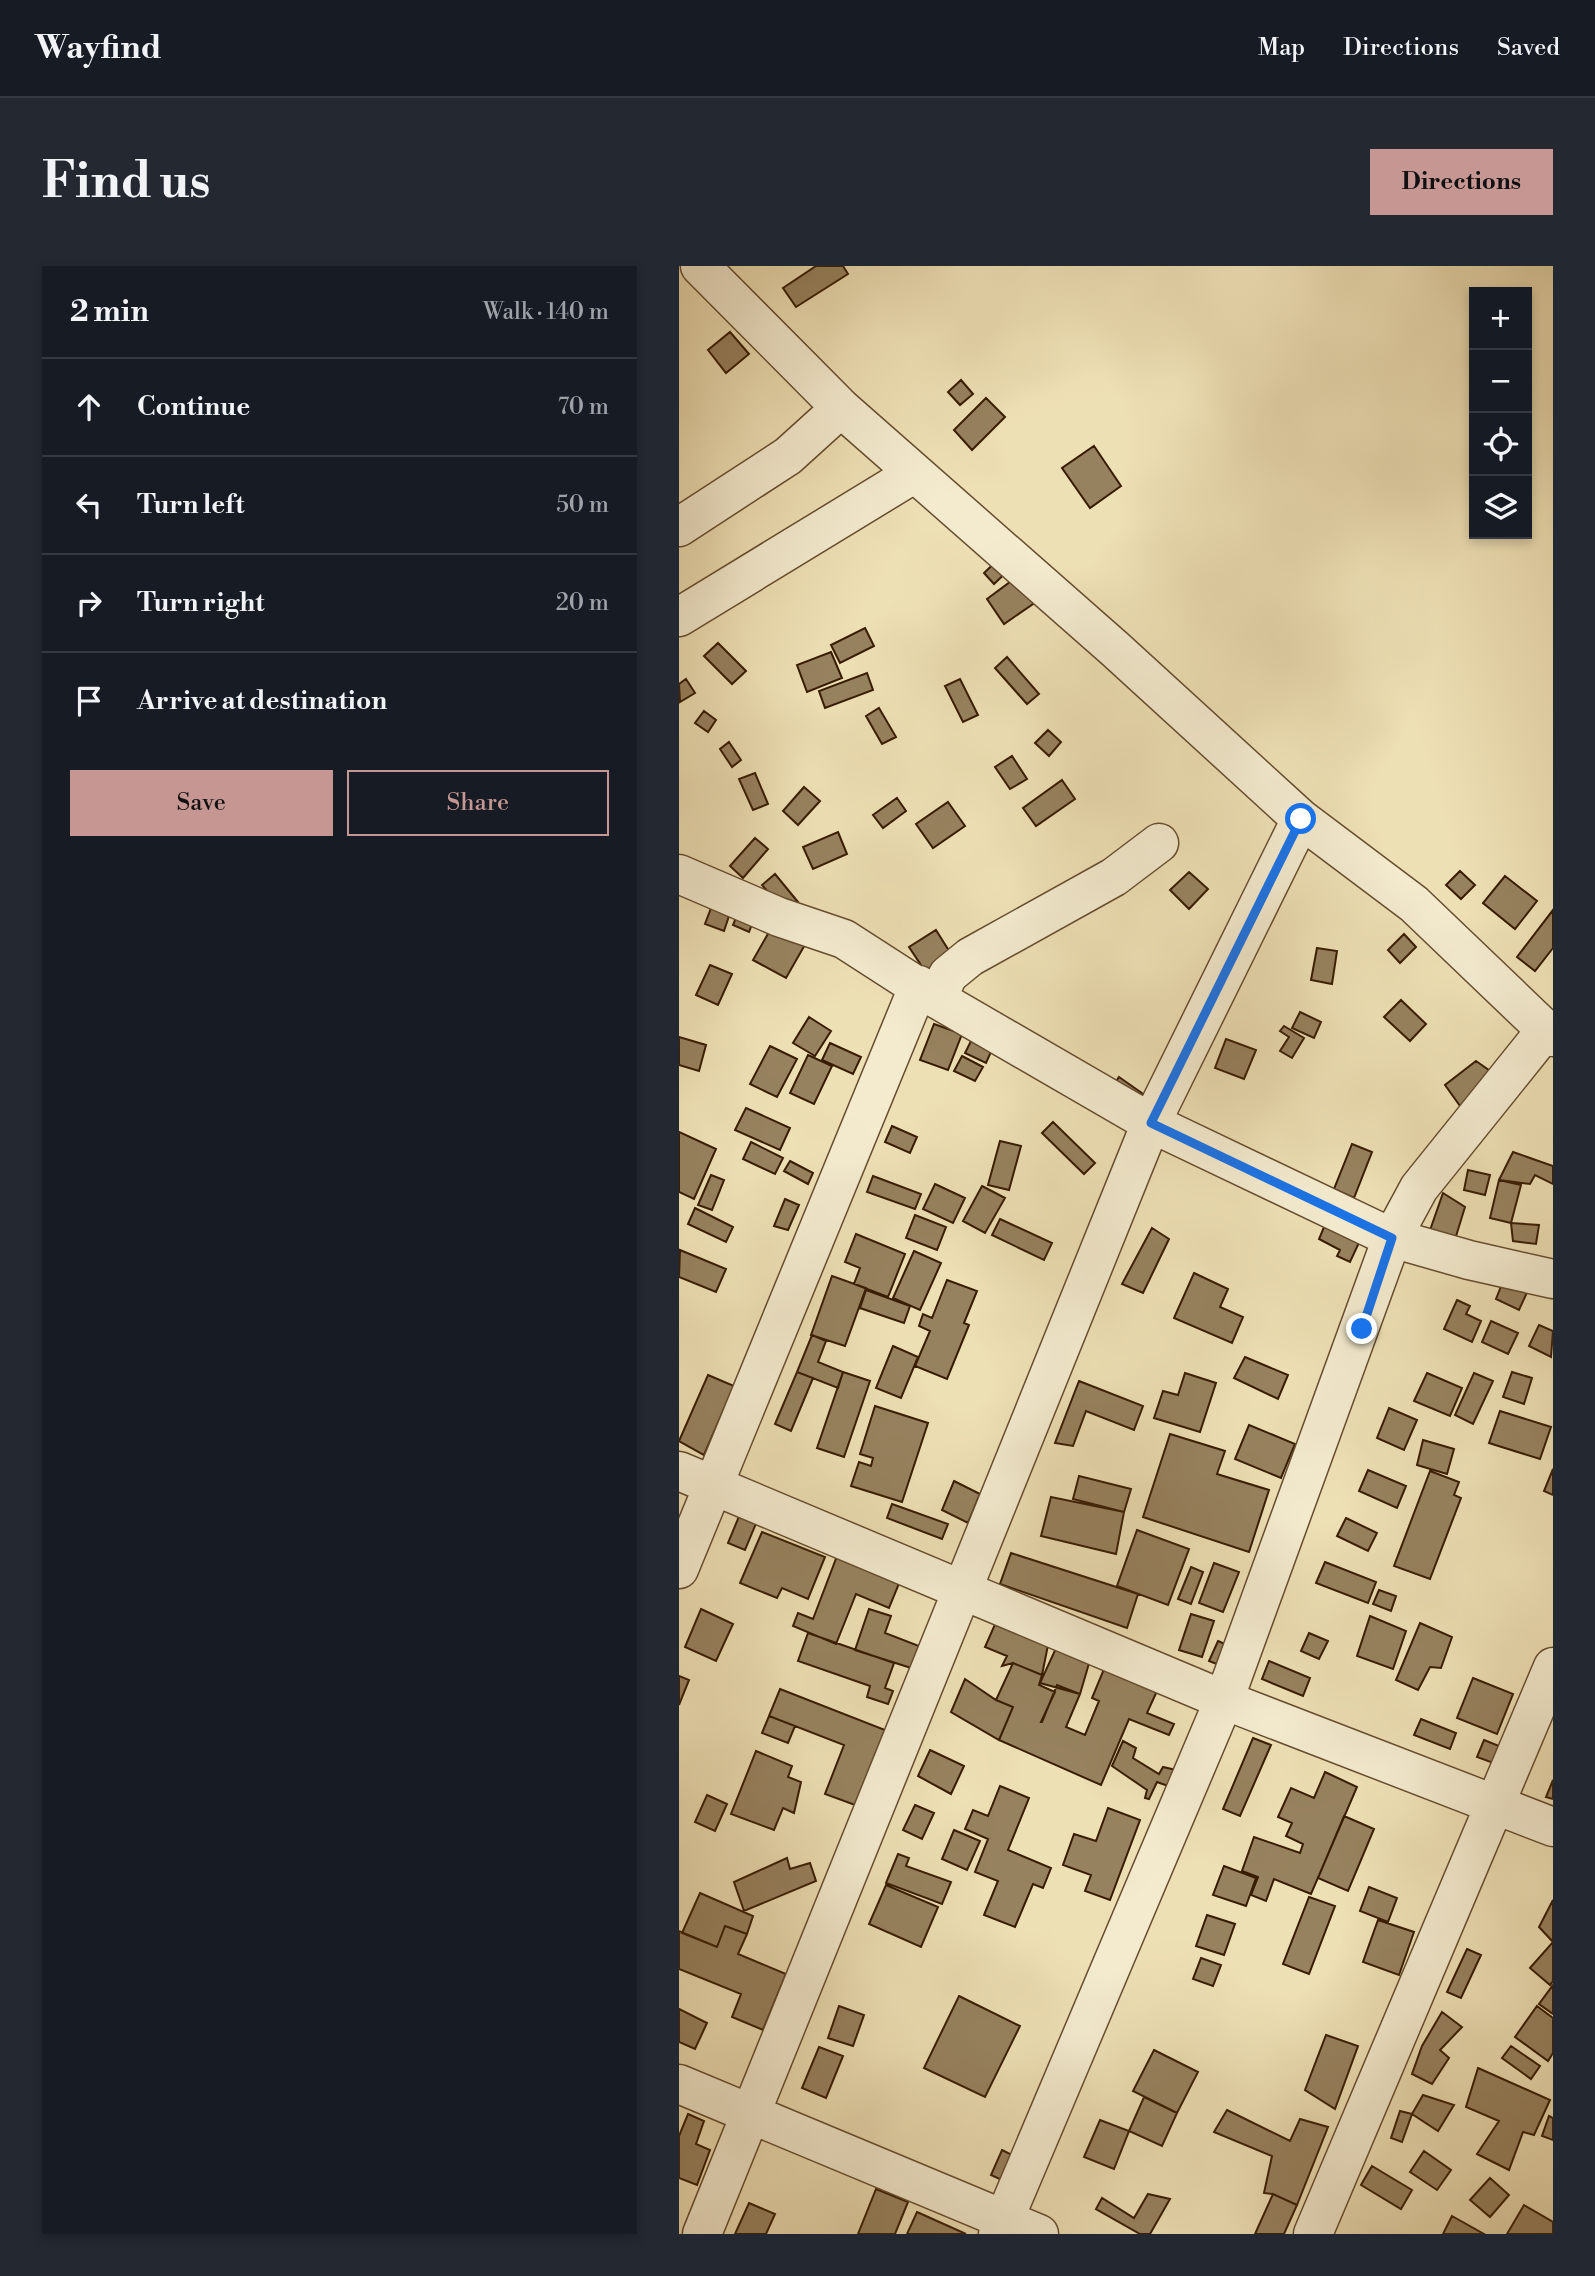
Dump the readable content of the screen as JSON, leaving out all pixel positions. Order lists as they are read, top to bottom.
{
  "page": {
    "header": "Wayfind",
    "nav": ["Map", "Directions", "Saved"],
    "buttons": [
      "Directions",
      ["Save", "Share"]
    ],
    "title": "Find us",
    "heading": ["2 min", "Walk · 140 m"],
    "map_buttons": ["+", "−"],
    "list": [
      ["Continue", "70 m"],
      ["Turn left", "50 m"],
      ["Turn right", "20 m"],
      "Arrive at destination"
    ]
  }
}
